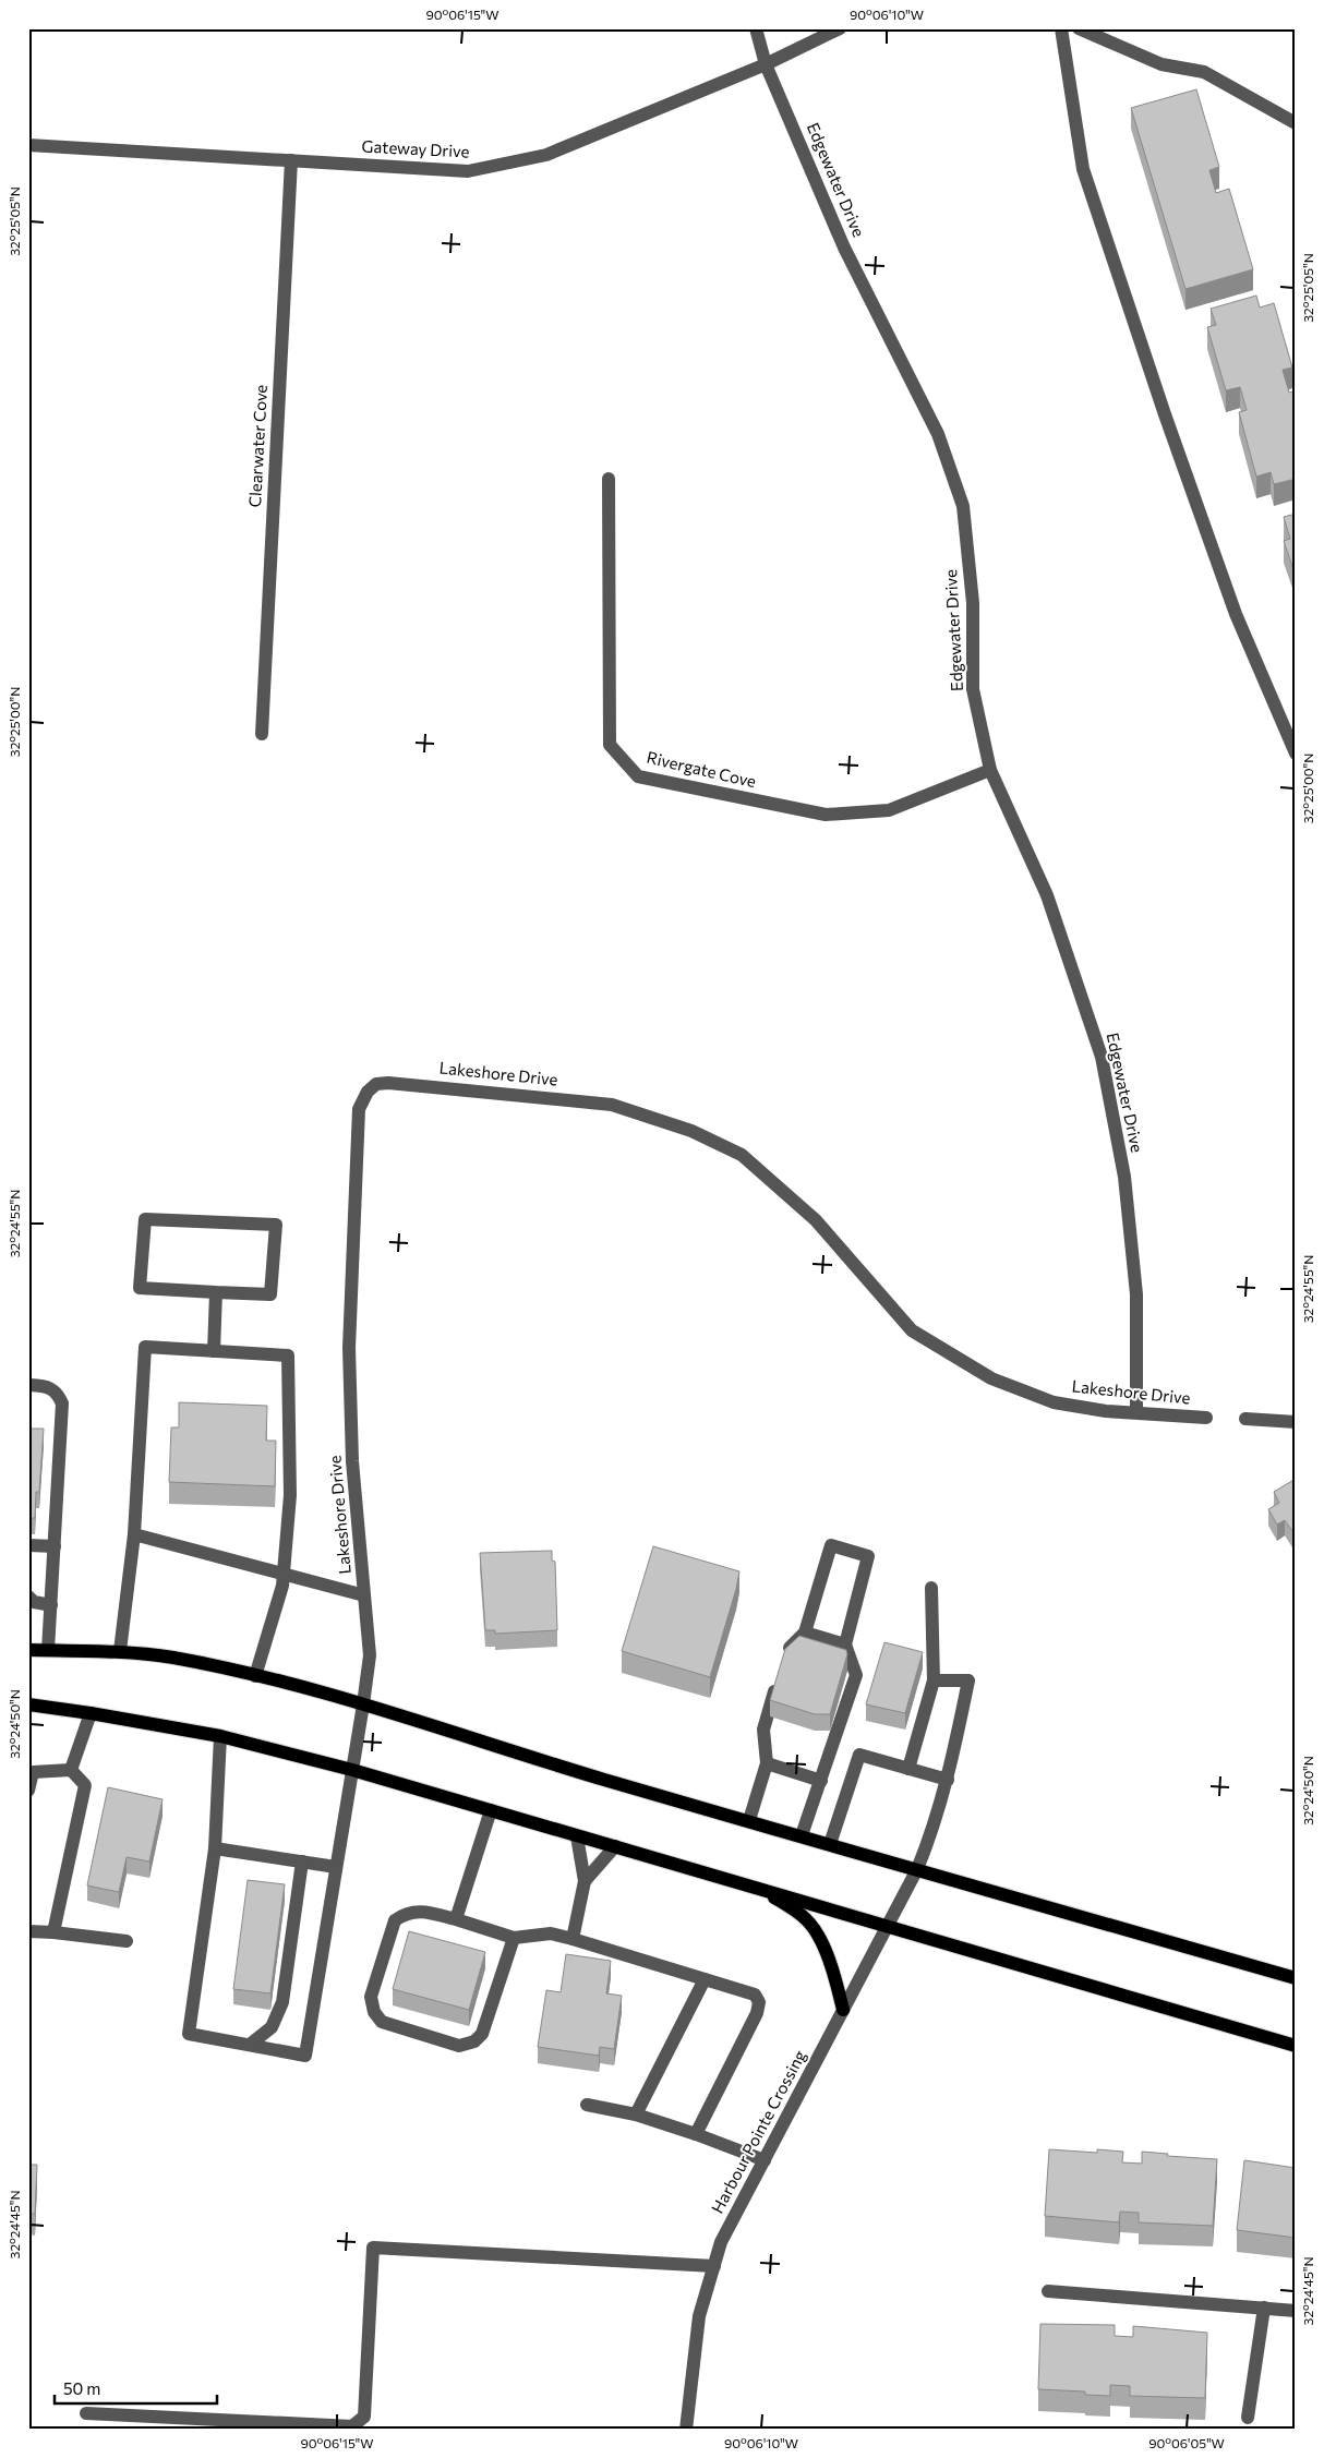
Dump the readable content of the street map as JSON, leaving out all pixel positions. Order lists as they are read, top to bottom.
{
  "streets": {
    "street": [
      "Gateway Drive",
      "Edgewater Drive",
      "Clearwater Cove",
      "Rivergate Cove",
      "Lakeshore Drive",
      "Harbour Pointe Crossing"
    ]
  },
  "crossings": [
    ["Gateway Drive", "Edgewater Drive"],
    ["Gateway Drive", "Clearwater Cove"],
    ["Edgewater Drive", "Rivergate Cove"],
    ["Edgewater Drive", "Lakeshore Drive"]
  ],
  "scale_bar": "50 m",
  "coordinates": [
    "90°06'15\"W",
    "90°06'10\"W",
    "32°25'05\"N",
    "32°25'00\"N",
    "32°24'55\"N",
    "32°24'50\"N",
    "32°24'45\"N",
    "90°06'05\"W"
  ]
}
